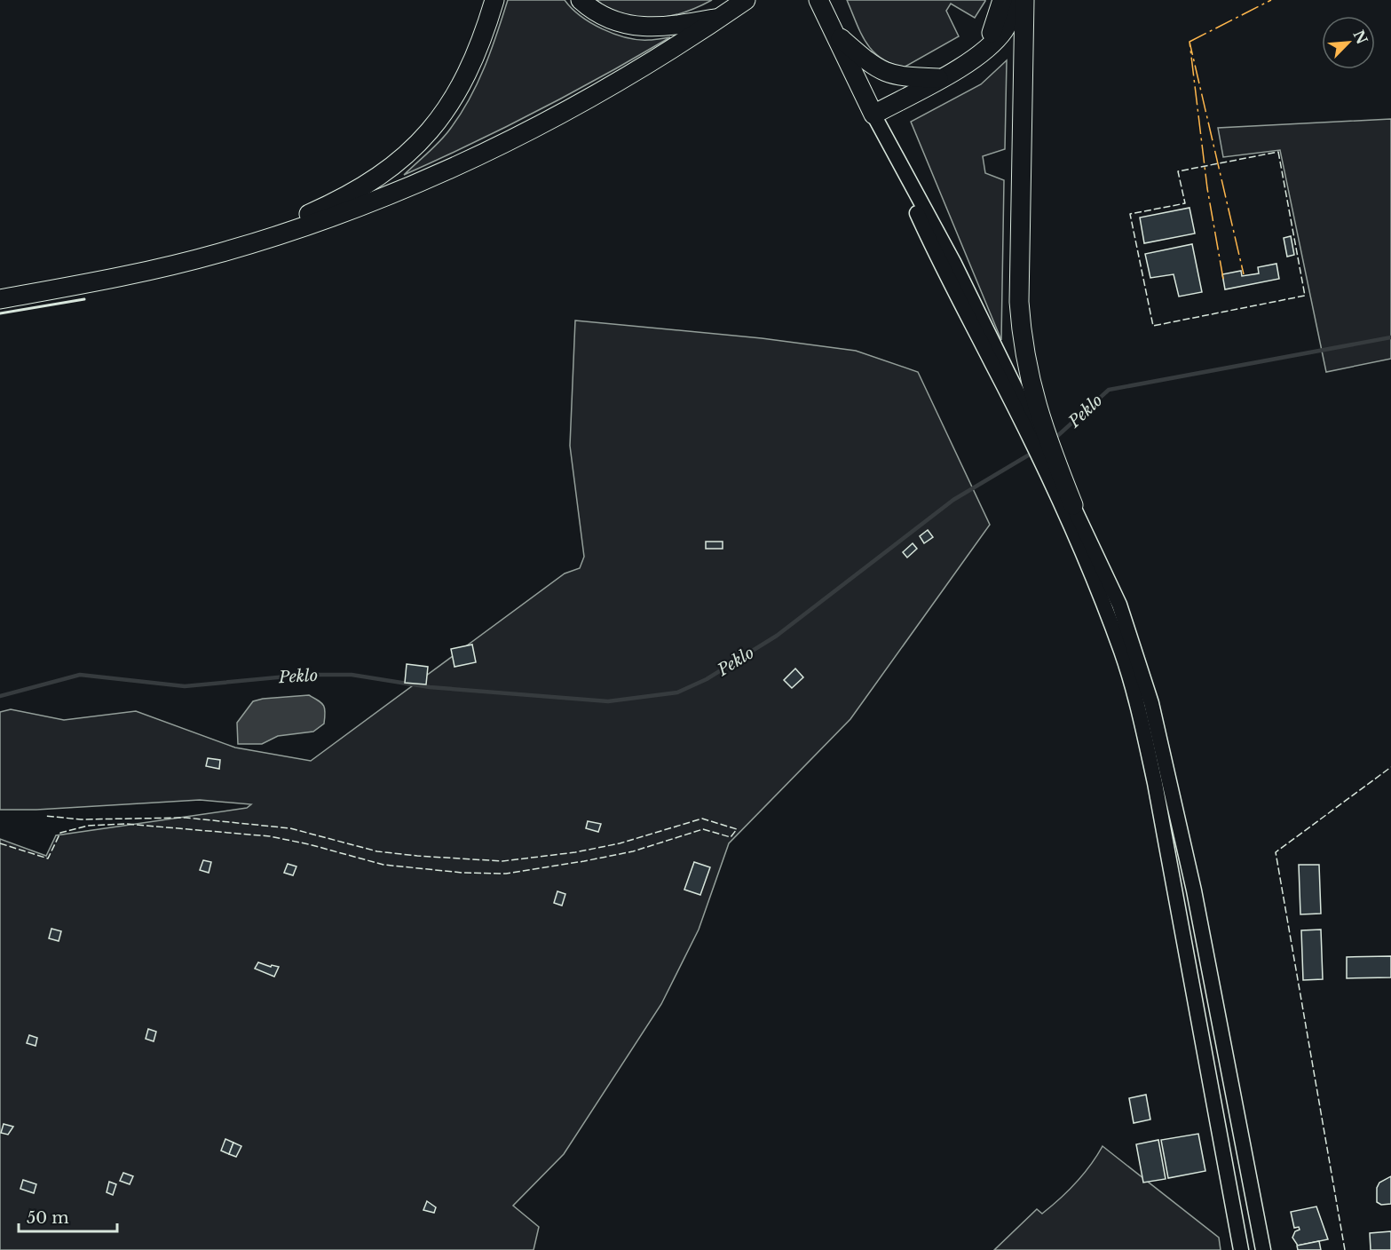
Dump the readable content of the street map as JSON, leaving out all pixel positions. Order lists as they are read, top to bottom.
{
  "water": ["Peklo"],
  "scale_bar": "50 m",
  "north": "top right"
}
